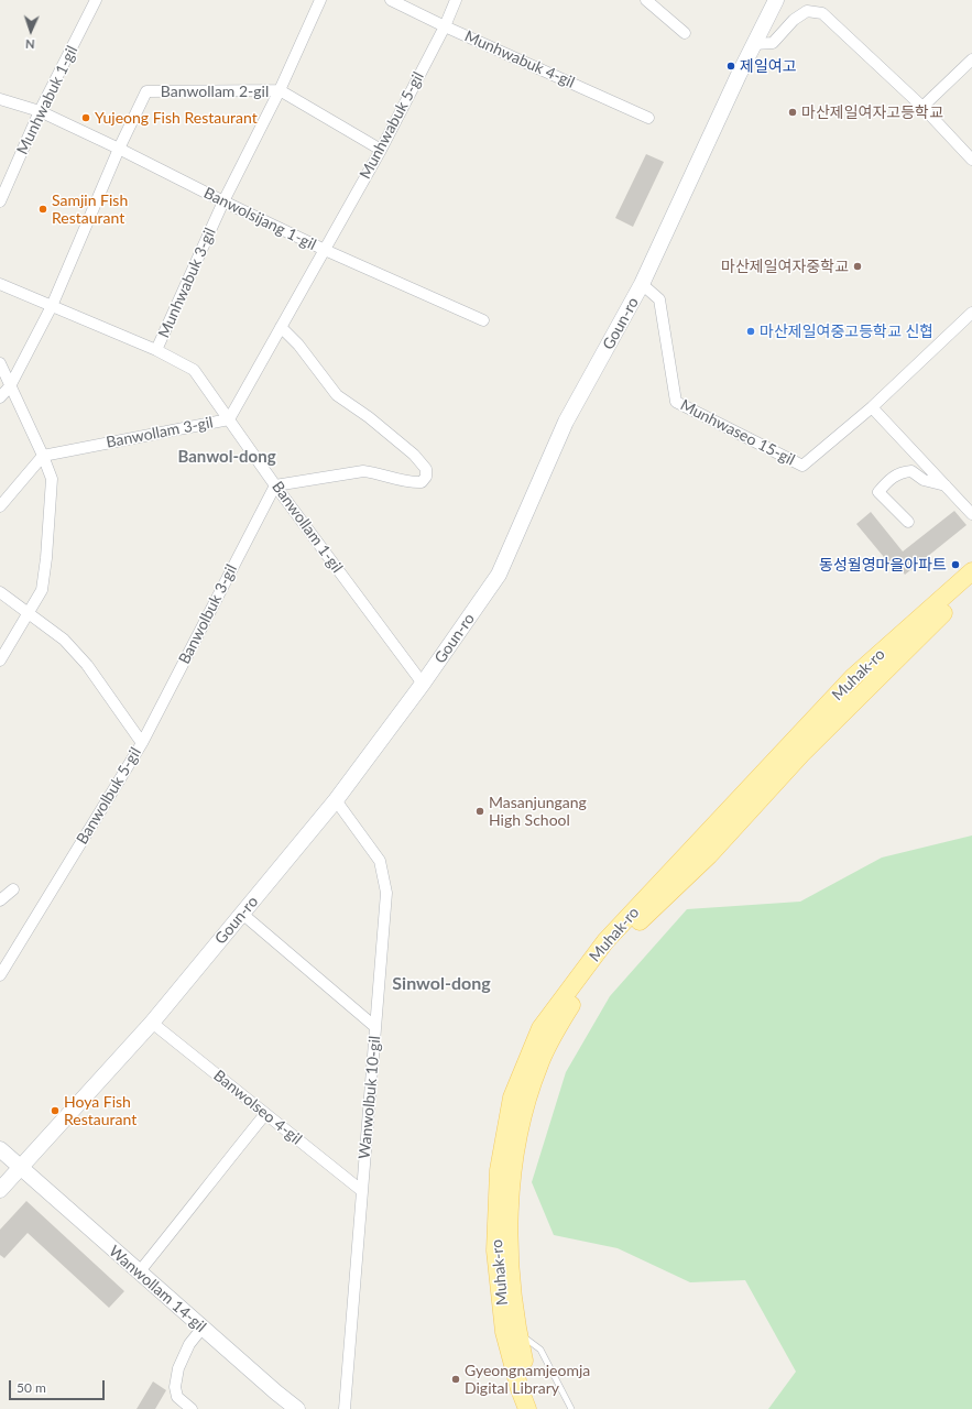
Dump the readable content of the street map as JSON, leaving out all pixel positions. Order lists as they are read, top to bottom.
{
  "streets": {
    "main road": ["Goun-ro", "Muhak-ro", "Wanwollam 14-gil"],
    "street": [
      "Munhwabuk 4-gil",
      "Banwollam 2-gil",
      "Munhwabuk 1-gil",
      "Munhwabuk 5-gil",
      "Banwolsijang 1-gil",
      "Munhwabuk 3-gil",
      "Banwollam 3-gil",
      "Munhwaseo 15-gil",
      "Banwollam 1-gil",
      "Banwolbuk 3-gil",
      "Banwolbuk 5-gil",
      "Wanwolbuk 10-gil",
      "Banwolseo 4-gil"
    ]
  },
  "crossings": [
    ["Munhwabuk 4-gil", "Munhwabuk 5-gil"],
    ["Banwollam 2-gil", "Munhwabuk 5-gil"],
    ["Banwollam 2-gil", "Banwolsijang 1-gil"],
    ["Banwollam 2-gil", "Munhwabuk 3-gil"],
    ["Banwollam 2-gil", "Banwollam 1-gil"],
    ["Munhwabuk 1-gil", "Banwolsijang 1-gil"],
    ["Munhwabuk 5-gil", "Banwolsijang 1-gil"],
    ["Munhwabuk 5-gil", "Banwollam 3-gil"],
    ["Banwolsijang 1-gil", "Munhwabuk 3-gil"],
    ["Banwolsijang 1-gil", "Banwollam 3-gil"],
    ["Munhwabuk 3-gil", "Banwollam 1-gil"],
    ["Goun-ro", "Munhwaseo 15-gil"],
    ["Goun-ro", "Banwollam 1-gil"],
    ["Goun-ro", "Wanwolbuk 10-gil"],
    ["Goun-ro", "Banwolseo 4-gil"],
    ["Goun-ro", "Wanwollam 14-gil"],
    ["Banwollam 3-gil", "Banwollam 1-gil"],
    ["Banwollam 1-gil", "Banwolbuk 3-gil"],
    ["Banwolbuk 3-gil", "Banwolbuk 5-gil"],
    ["Wanwolbuk 10-gil", "Banwolseo 4-gil"]
  ],
  "districts": ["Banwol-dong", "Sinwol-dong"],
  "places": [
    "제일여고",
    "마산제일여자고등학교",
    "Yujeong Fish Restaurant",
    "Samjin Fish Restaurant",
    "마산제일여자중학교",
    "마산제일여중고등학교 신협",
    "동성월영마을아파트",
    "Masanjungang High School",
    "Hoya Fish Restaurant",
    "Gyeongnamjeomja Digital Library"
  ],
  "scale_bar": "50 m",
  "north": "bottom"
}
